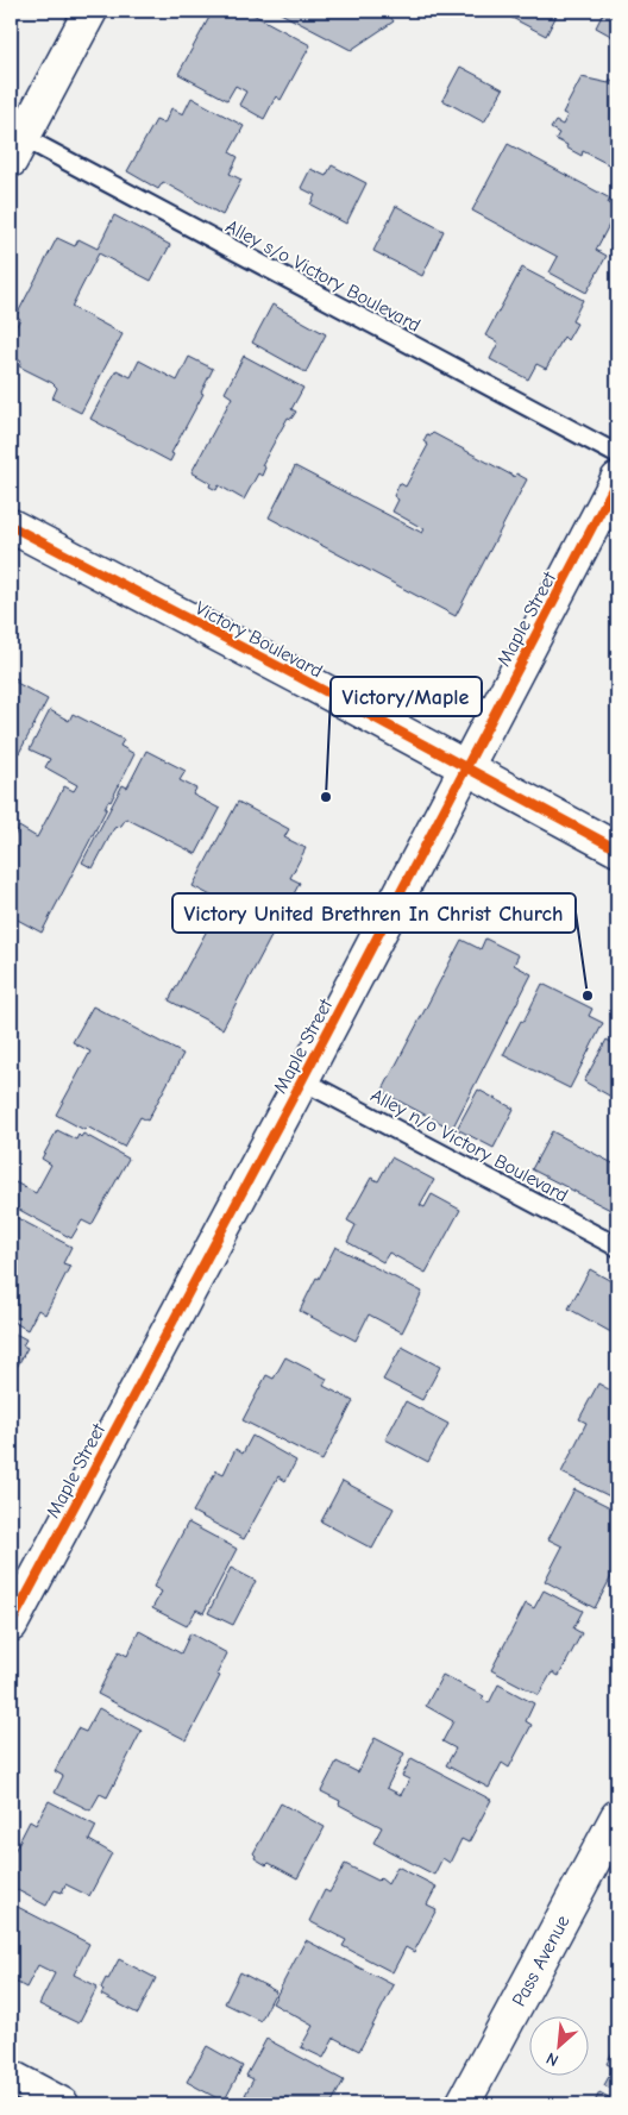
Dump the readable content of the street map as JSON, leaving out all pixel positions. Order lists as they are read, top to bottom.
{
  "streets": {
    "street": ["Maple Street", "Victory Boulevard", "Pass Avenue"],
    "lane": ["Alley s/o Victory Boulevard", "Alley n/o Victory Boulevard"]
  },
  "crossings": [
    ["Maple Street", "Victory Boulevard"],
    ["Maple Street", "Alley n/o Victory Boulevard"]
  ],
  "places": ["Victory/Maple", "Victory United Brethren In Christ Church"],
  "north": "bottom left"
}
